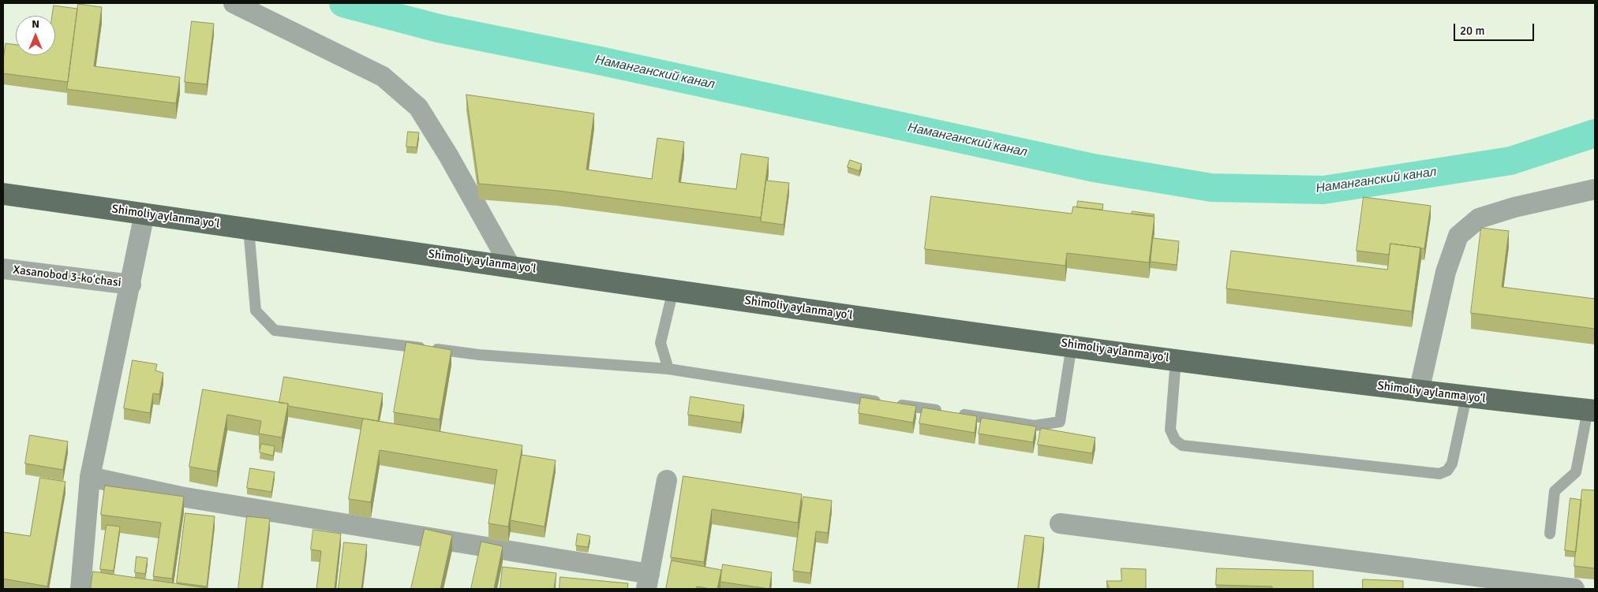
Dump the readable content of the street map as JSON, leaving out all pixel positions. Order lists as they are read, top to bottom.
{
  "streets": {
    "main road": ["Shimoliy aylanma yoʻl"],
    "street": ["Xasanobod 3-koʻchasi"]
  },
  "water": ["Наманганский канал"],
  "scale_bar": "20 m",
  "north": "top"
}
